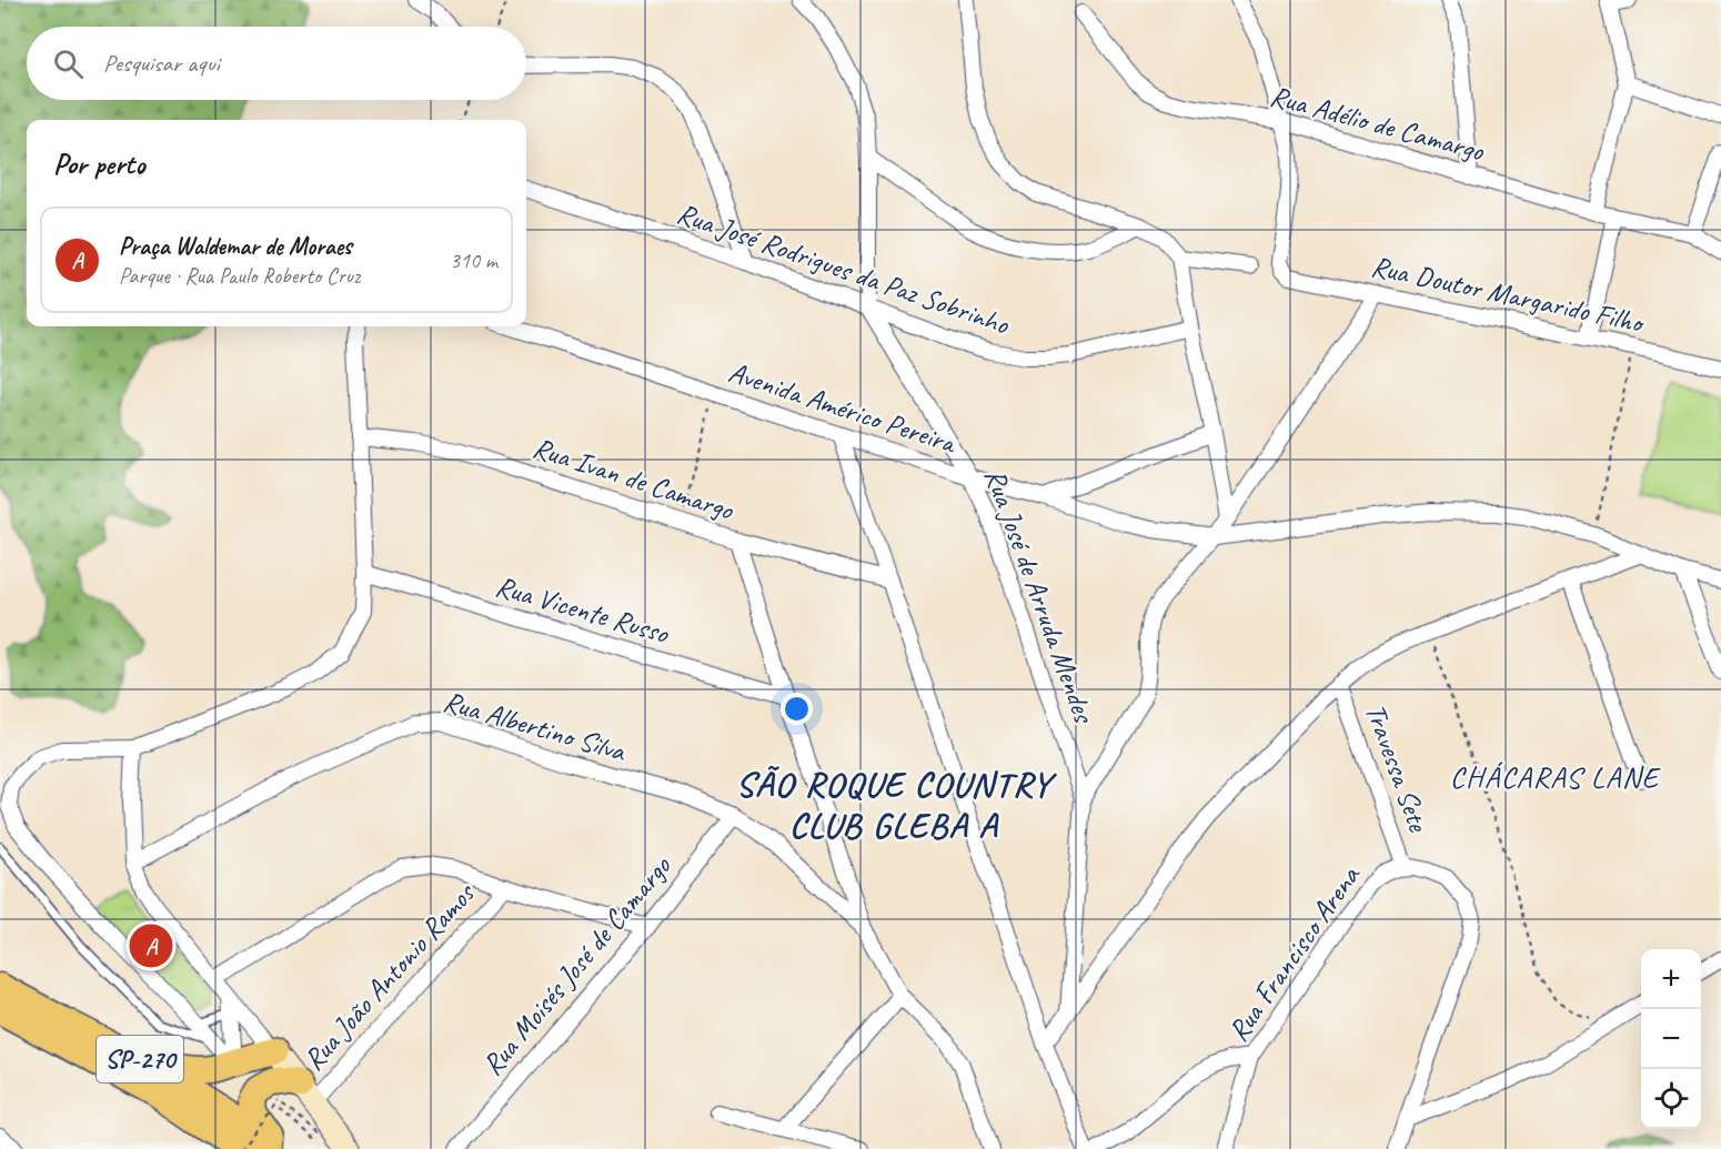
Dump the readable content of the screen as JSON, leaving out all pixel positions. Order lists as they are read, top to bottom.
{
  "streets": {
    "highway": ["SP-270"],
    "street": [
      "Rua Adélio de Camargo",
      "Rua José Rodrigues da Paz Sobrinho",
      "Rua Doutor Margarido Filho",
      "Avenida Américo Pereira",
      "Rua Ivan de Camargo",
      "Rua José de Arruda Mendes",
      "Rua Vicente Russo",
      "Rua Albertino Silva",
      "Travessa Sete",
      "Rua Francisco Arena",
      "Rua Moisés José de Camargo",
      "Rua João Antonio Ramos"
    ]
  },
  "crossings": [
    ["Rua Adélio de Camargo", "Rua Doutor Margarido Filho"],
    ["Rua José Rodrigues da Paz Sobrinho", "Rua José de Arruda Mendes"],
    ["Avenida Américo Pereira", "Rua José de Arruda Mendes"],
    ["Rua Albertino Silva", "Rua Moisés José de Camargo"],
    ["Travessa Sete", "Rua Francisco Arena"]
  ],
  "districts": ["CHÁCARAS LANE", "SÃO ROQUE COUNTRY CLUB GLEBA A"],
  "page": {
    "search": "Pesquisar aqui",
    "heading": "Por perto",
    "list": [
      {
        "mark": "A",
        "name": "Praça Waldemar de Moraes",
        "note": "Parque · Rua Paulo Roberto Cruz",
        "value": "310 m"
      }
    ],
    "pins": "A",
    "map_buttons": ["+", "−"]
  }
}
